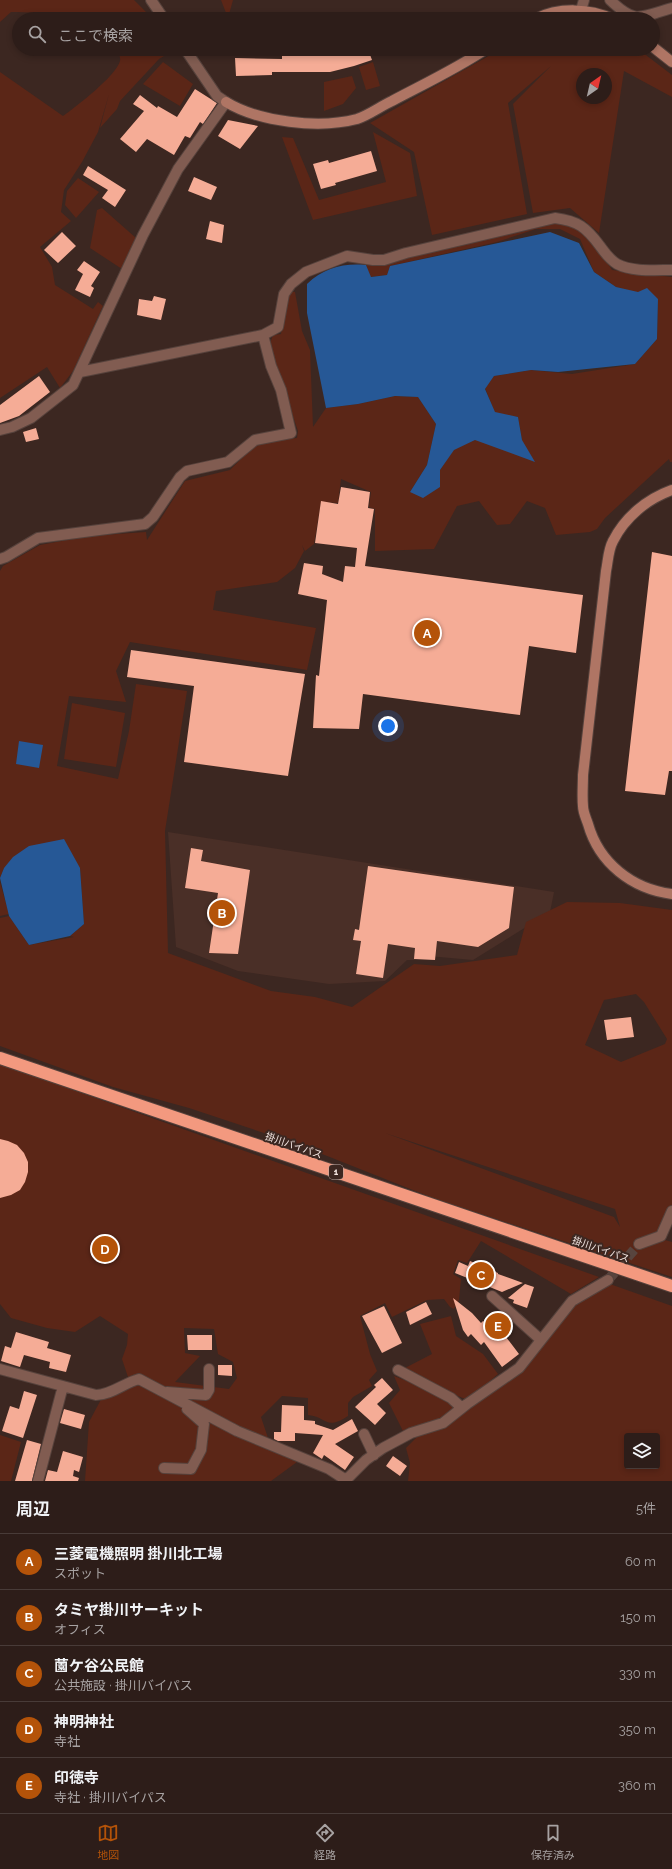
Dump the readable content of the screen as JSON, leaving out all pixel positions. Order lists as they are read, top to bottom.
{
  "streets": {
    "highway": ["掛川バイパス", "1"]
  },
  "north": "top right",
  "page": {
    "search": "ここで検索",
    "pins": [
      "A",
      "B",
      "D",
      "C",
      "E"
    ],
    "heading": ["周辺", "5件"],
    "list": [
      {
        "mark": "A",
        "name": "三菱電機照明 掛川北工場",
        "note": "スポット",
        "value": "60 m"
      },
      {
        "mark": "B",
        "name": "タミヤ掛川サーキット",
        "note": "オフィス",
        "value": "150 m"
      },
      {
        "mark": "C",
        "name": "薗ケ谷公民館",
        "note": "公共施設 · 掛川バイパス",
        "value": "330 m"
      },
      {
        "mark": "D",
        "name": "神明神社",
        "note": "寺社",
        "value": "350 m"
      },
      {
        "mark": "E",
        "name": "印徳寺",
        "note": "寺社 · 掛川バイパス",
        "value": "360 m"
      }
    ],
    "nav": ["地図", "経路", "保存済み"]
  }
}
